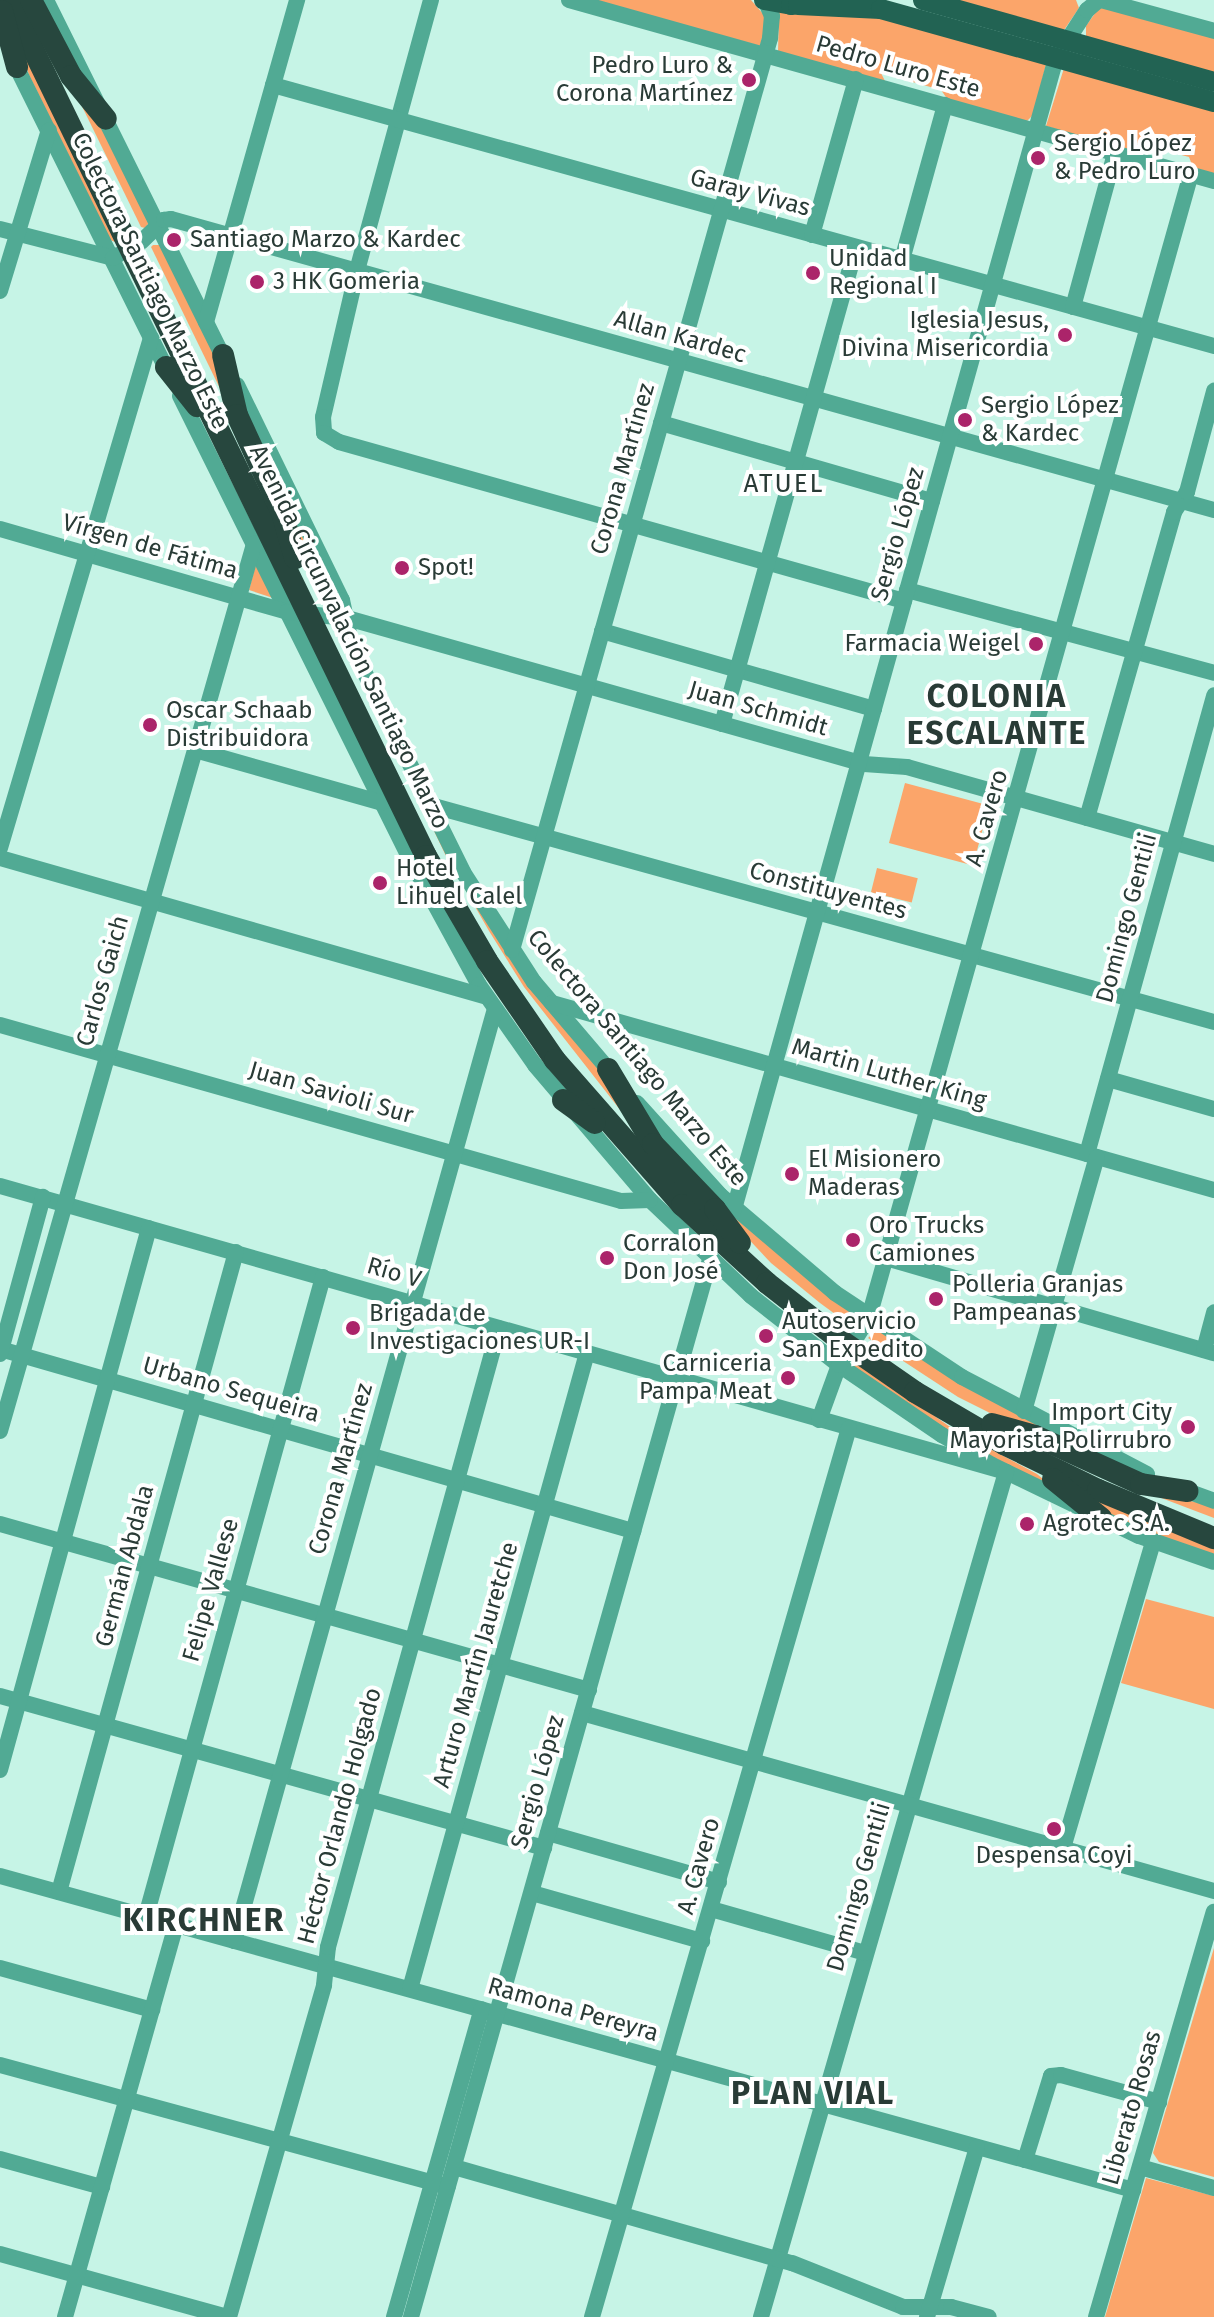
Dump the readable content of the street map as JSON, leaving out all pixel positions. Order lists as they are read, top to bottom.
{
  "streets": {
    "highway": ["Avenida Circunvalación Santiago Marzo"],
    "street": [
      "Pedro Luro Este",
      "Garay Vivas",
      "Colectora Santiago Marzo Este",
      "Allan Kardec",
      "Corona Martínez",
      "Sergio López",
      "Vírgen de Fátima",
      "Juan Schmidt",
      "A. Cavero",
      "Constituyentes",
      "Domingo Gentili",
      "Carlos Gaich",
      "Martin Luther King",
      "Juan Savioli Sur",
      "Río V",
      "Urbano Sequeira",
      "Germán Abdala",
      "Felipe Vallese",
      "Arturo Martín Jauretche",
      "Héctor Orlando Holgado",
      "Ramona Pereyra",
      "Liberato Rosas"
    ]
  },
  "crossings": [
    ["Pedro Luro Este", "Corona Martínez"],
    ["Pedro Luro Este", "Sergio López"],
    ["Pedro Luro Este", "A. Cavero"],
    ["Garay Vivas", "Corona Martínez"],
    ["Garay Vivas", "Sergio López"],
    ["Garay Vivas", "A. Cavero"],
    ["Colectora Santiago Marzo Este", "Allan Kardec"],
    ["Colectora Santiago Marzo Este", "Corona Martínez"],
    ["Colectora Santiago Marzo Este", "Sergio López"],
    ["Colectora Santiago Marzo Este", "Avenida Circunvalación Santiago Marzo"],
    ["Colectora Santiago Marzo Este", "Juan Schmidt"],
    ["Colectora Santiago Marzo Este", "A. Cavero"],
    ["Colectora Santiago Marzo Este", "Constituyentes"],
    ["Colectora Santiago Marzo Este", "Domingo Gentili"],
    ["Colectora Santiago Marzo Este", "Martin Luther King"],
    ["Allan Kardec", "Corona Martínez"],
    ["Allan Kardec", "Sergio López"],
    ["Allan Kardec", "A. Cavero"],
    ["Corona Martínez", "Juan Schmidt"],
    ["Corona Martínez", "Constituyentes"],
    ["Corona Martínez", "Juan Savioli Sur"],
    ["Corona Martínez", "Río V"],
    ["Corona Martínez", "Urbano Sequeira"],
    ["Corona Martínez", "Ramona Pereyra"],
    ["Sergio López", "Juan Schmidt"],
    ["Sergio López", "Constituyentes"],
    ["Sergio López", "Martin Luther King"],
    ["Sergio López", "Río V"],
    ["Sergio López", "Urbano Sequeira"],
    ["Sergio López", "Ramona Pereyra"],
    ["Vírgen de Fátima", "Avenida Circunvalación Santiago Marzo"],
    ["Vírgen de Fátima", "Juan Schmidt"],
    ["Vírgen de Fátima", "Carlos Gaich"],
    ["Avenida Circunvalación Santiago Marzo", "Juan Schmidt"],
    ["Avenida Circunvalación Santiago Marzo", "A. Cavero"],
    ["Avenida Circunvalación Santiago Marzo", "Carlos Gaich"],
    ["Juan Schmidt", "A. Cavero"],
    ["Juan Schmidt", "Domingo Gentili"],
    ["A. Cavero", "Constituyentes"],
    ["A. Cavero", "Martin Luther King"],
    ["A. Cavero", "Río V"],
    ["A. Cavero", "Ramona Pereyra"],
    ["Constituyentes", "Domingo Gentili"],
    ["Domingo Gentili", "Martin Luther King"],
    ["Domingo Gentili", "Río V"],
    ["Domingo Gentili", "Ramona Pereyra"],
    ["Carlos Gaich", "Juan Savioli Sur"],
    ["Carlos Gaich", "Río V"],
    ["Carlos Gaich", "Urbano Sequeira"],
    ["Río V", "Germán Abdala"],
    ["Río V", "Felipe Vallese"],
    ["Río V", "Arturo Martín Jauretche"],
    ["Río V", "Héctor Orlando Holgado"],
    ["Urbano Sequeira", "Germán Abdala"],
    ["Urbano Sequeira", "Felipe Vallese"],
    ["Urbano Sequeira", "Arturo Martín Jauretche"],
    ["Urbano Sequeira", "Héctor Orlando Holgado"],
    ["Germán Abdala", "Ramona Pereyra"],
    ["Felipe Vallese", "Ramona Pereyra"],
    ["Arturo Martín Jauretche", "Ramona Pereyra"],
    ["Héctor Orlando Holgado", "Ramona Pereyra"],
    ["Ramona Pereyra", "Liberato Rosas"]
  ],
  "districts": [
    "ATUEL",
    "COLONIA ESCALANTE",
    "KIRCHNER",
    "PLAN VIAL"
  ],
  "places": [
    "Pedro Luro & Corona Martínez",
    "Sergio López & Pedro Luro",
    "Santiago Marzo & Kardec",
    "Unidad Regional I",
    "3 HK Gomeria",
    "Iglesia Jesus, Divina Misericordia",
    "Sergio López & Kardec",
    "Spot!",
    "Farmacia Weigel",
    "Oscar Schaab Distribuidora",
    "Hotel Lihuel Calel",
    "El Misionero Maderas",
    "Oro Trucks Camiones",
    "Corralon Don José",
    "Polleria Granjas Pampeanas",
    "Brigada de Investigaciones UR-I",
    "Autoservicio San Expedito",
    "Carniceria Pampa Meat",
    "Import City Mayorista Polirrubro",
    "Agrotec S.A.",
    "Despensa Coyi"
  ]
}
